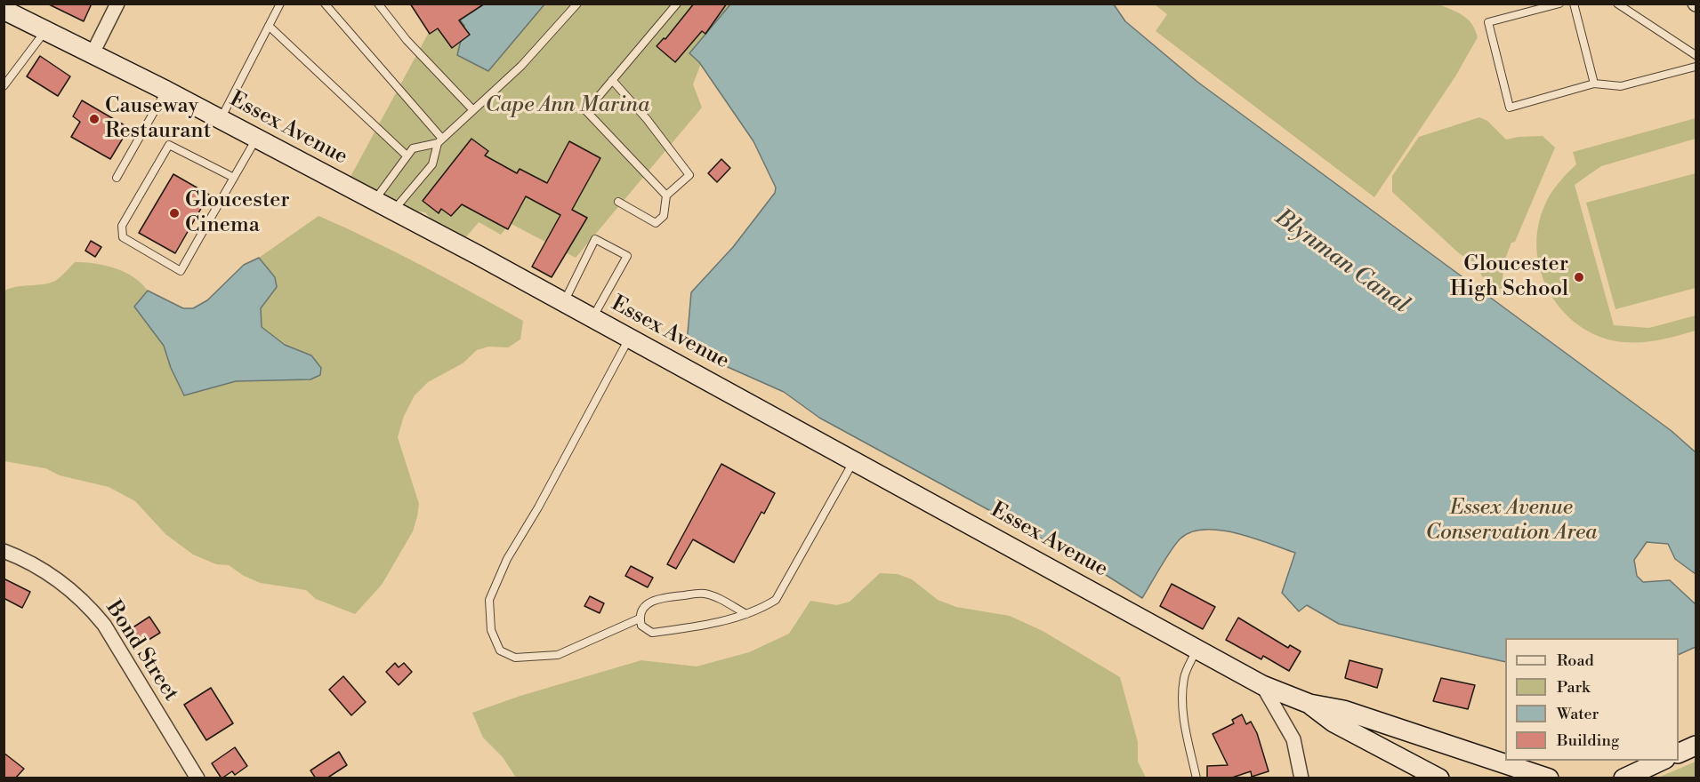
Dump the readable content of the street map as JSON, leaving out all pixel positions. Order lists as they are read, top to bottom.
{
  "streets": {
    "street": ["Essex Avenue", "Bond Street"]
  },
  "water": ["Blynman Canal"],
  "parks": ["Cape Ann Marina", "Essex Avenue Conservation Area"],
  "places": ["Causeway Restaurant", "Gloucester Cinema", "Gloucester High School"],
  "legend": [
    "Road",
    "Park",
    "Water",
    "Building"
  ]
}
